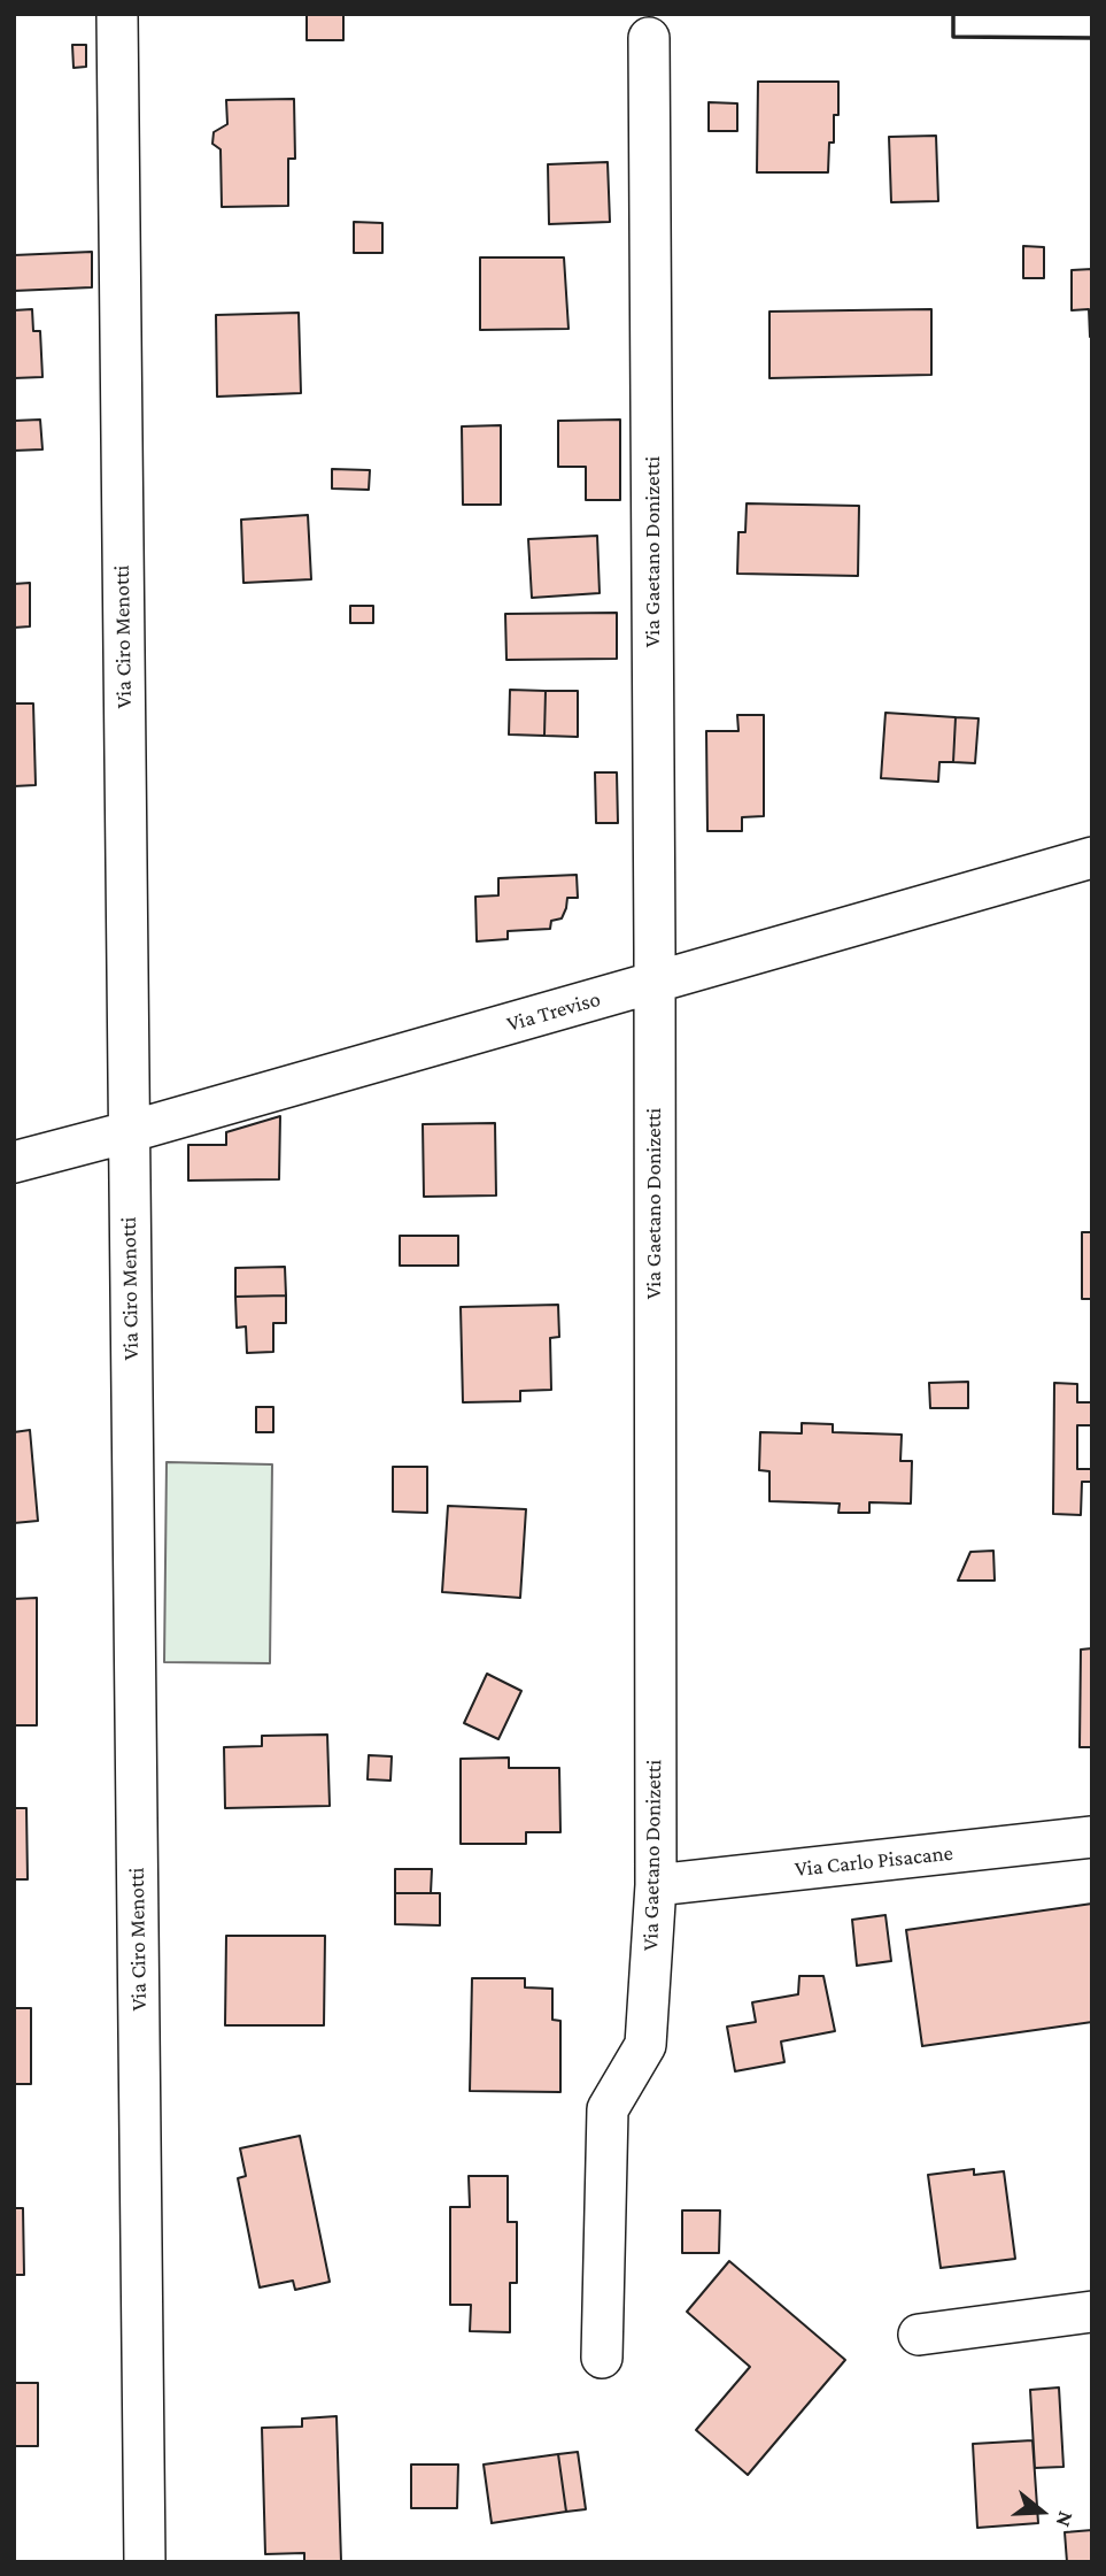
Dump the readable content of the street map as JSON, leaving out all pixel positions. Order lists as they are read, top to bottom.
{
  "streets": {
    "street": [
      "Via Gaetano Donizetti",
      "Via Ciro Menotti",
      "Via Treviso",
      "Via Carlo Pisacane"
    ]
  },
  "crossings": [
    ["Via Gaetano Donizetti", "Via Treviso"],
    ["Via Gaetano Donizetti", "Via Carlo Pisacane"],
    ["Via Ciro Menotti", "Via Treviso"]
  ],
  "north": "right"
}
